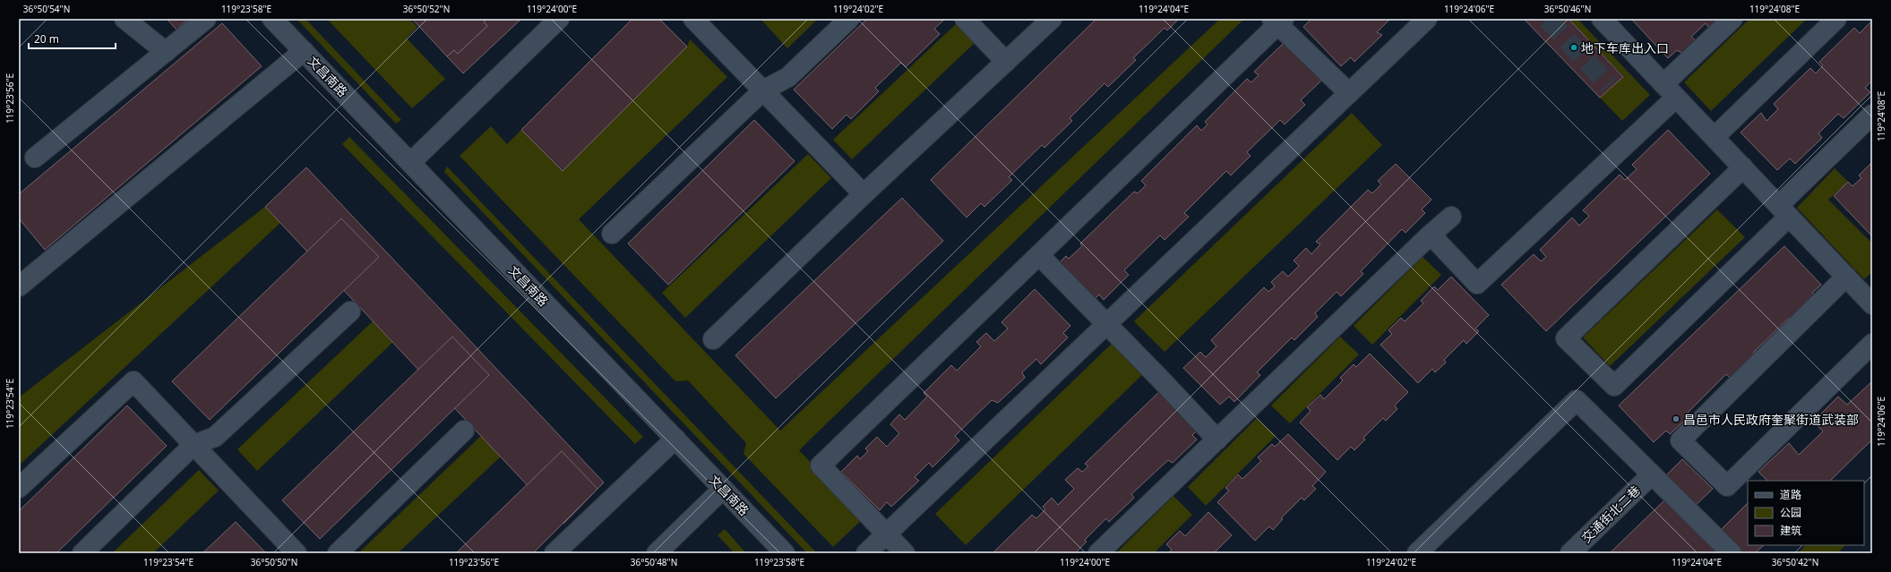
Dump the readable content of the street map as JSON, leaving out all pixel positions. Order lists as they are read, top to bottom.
{
  "streets": {
    "street": ["文昌南路", "交通街北二巷"]
  },
  "places": ["地下车库出入口", "昌邑市人民政府奎聚街道武装部"],
  "legend": ["道路", "公园", "建筑"],
  "scale_bar": "20 m",
  "coordinates": [
    "36°50'54\"N",
    "119°23'58\"E",
    "36°50'52\"N",
    "119°24'00\"E",
    "119°24'02\"E",
    "119°24'04\"E",
    "119°24'06\"E",
    "36°50'46\"N",
    "119°24'08\"E",
    "119°23'56\"E",
    "119°23'54\"E",
    "36°50'50\"N",
    "36°50'48\"N",
    "36°50'42\"N"
  ]
}
